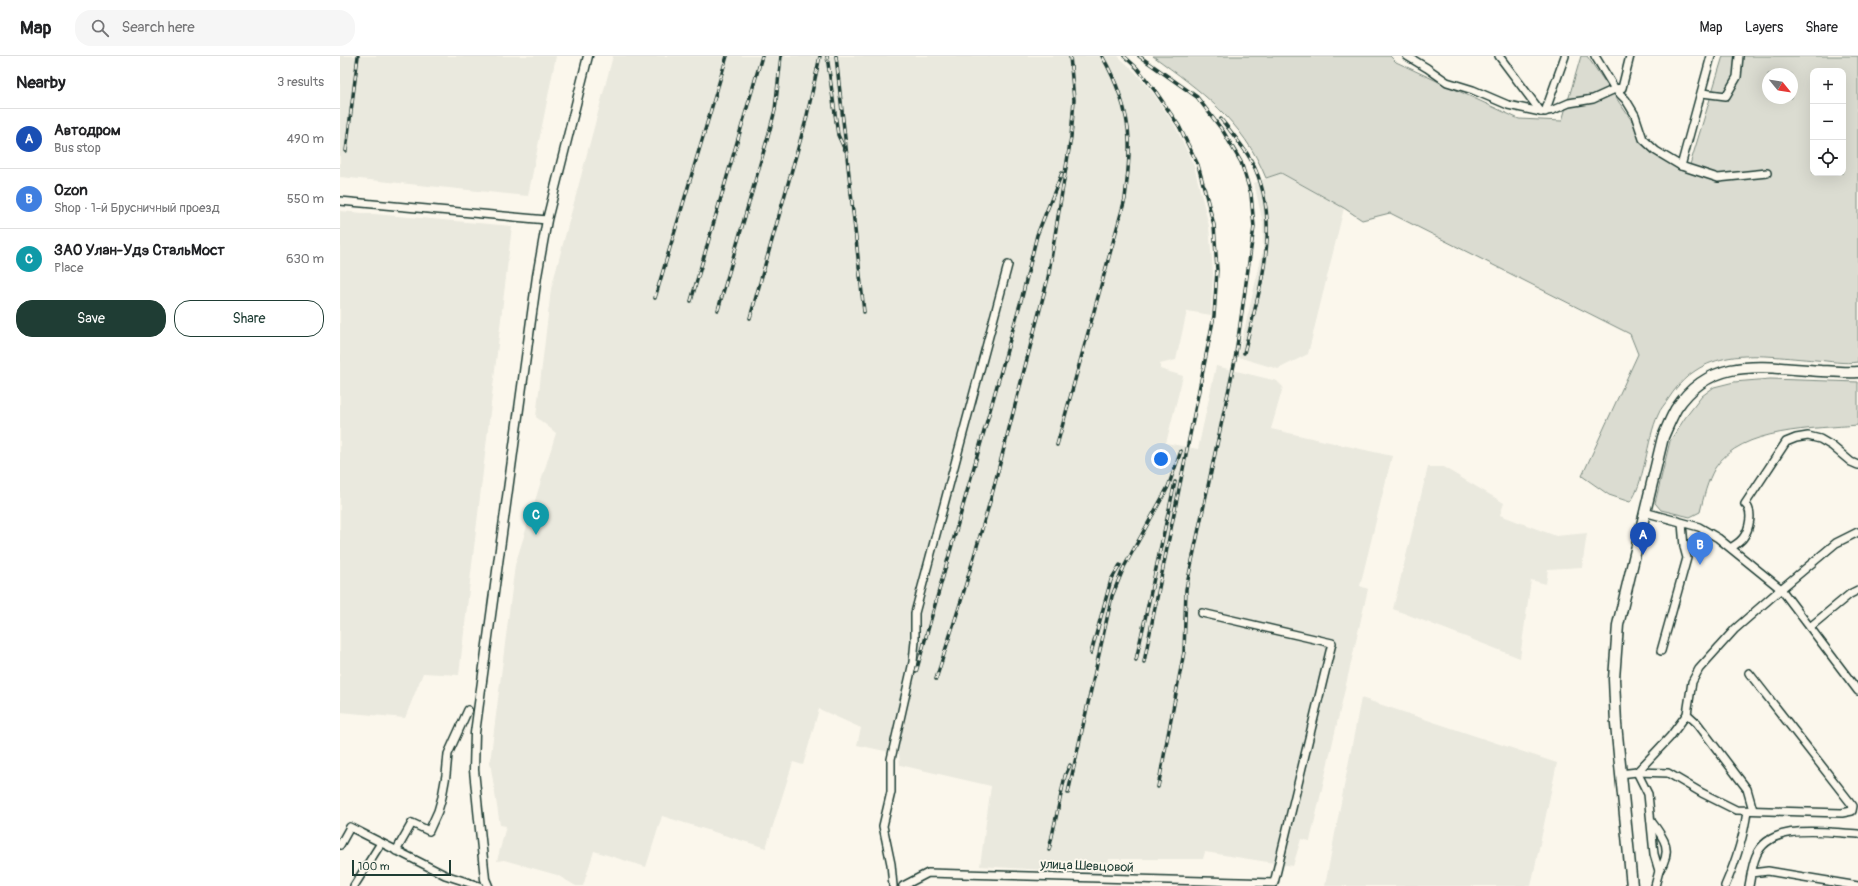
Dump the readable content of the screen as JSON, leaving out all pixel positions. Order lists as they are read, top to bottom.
{
  "streets": {
    "street": ["улица Шевцовой"]
  },
  "scale_bar": "100 m",
  "north": "bottom right",
  "page": {
    "header": "Map",
    "search": "Search here",
    "nav": ["Map", "Layers", "Share"],
    "heading": ["Nearby", "3 results"],
    "map_buttons": ["+", "−"],
    "list": [
      {
        "mark": "A",
        "name": "Автодром",
        "note": "Bus stop",
        "value": "490 m"
      },
      {
        "mark": "B",
        "name": "Ozon",
        "note": "Shop · 1-й Брусничный проезд",
        "value": "550 m"
      },
      {
        "mark": "C",
        "name": "ЗАО Улан-Удэ СтальМост",
        "note": "Place",
        "value": "630 m"
      }
    ],
    "buttons": ["Save", "Share"],
    "pins": ["C", "A", "B"],
    "scale": "100 m"
  }
}
